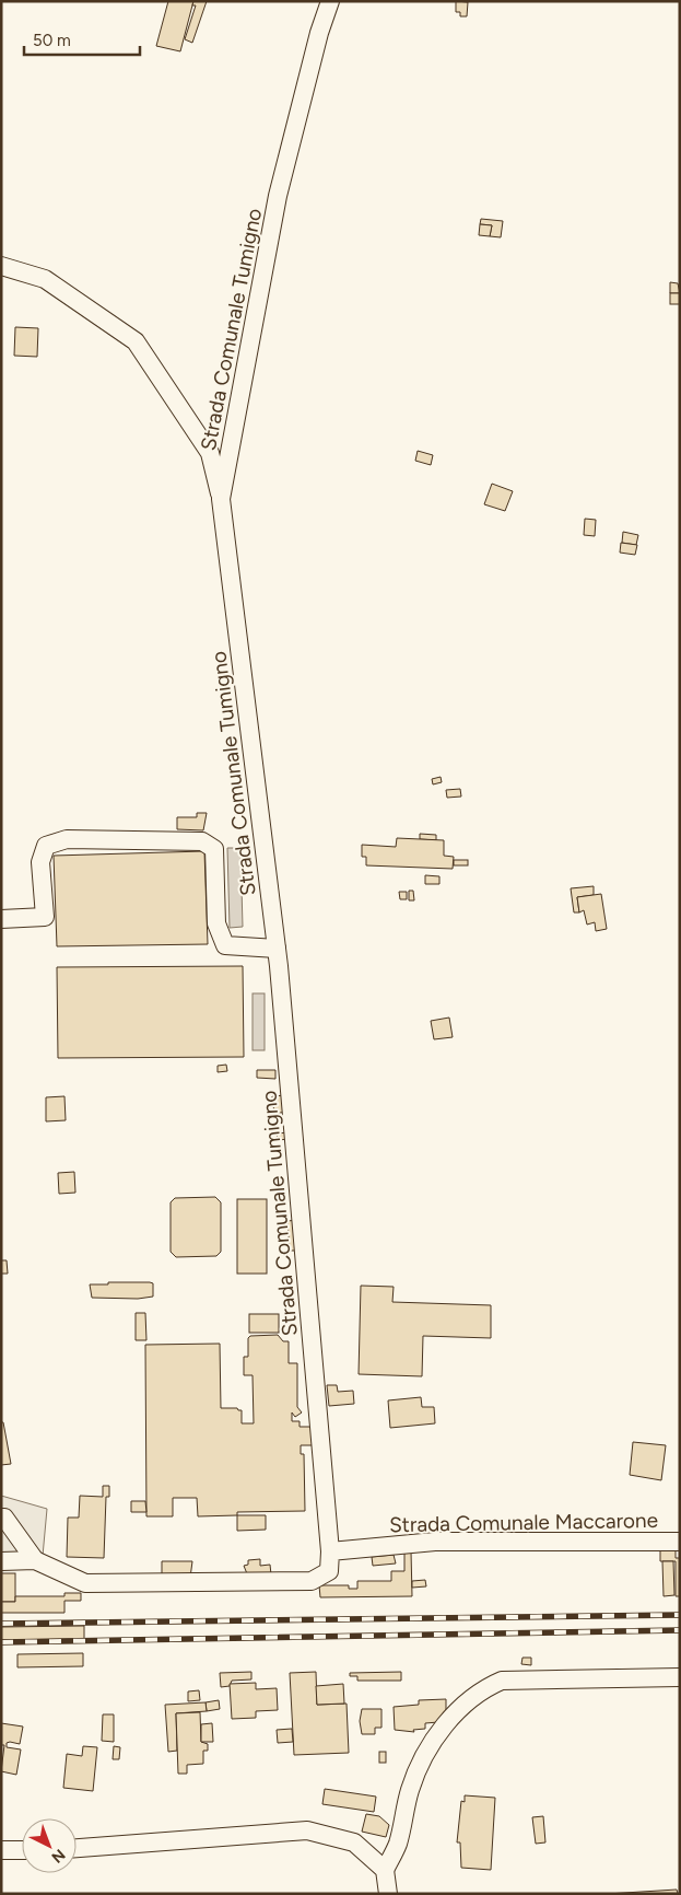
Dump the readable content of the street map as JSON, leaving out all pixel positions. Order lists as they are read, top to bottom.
{
  "streets": {
    "street": ["Strada Comunale Tumigno", "Strada Comunale Maccarone"]
  },
  "crossings": [
    ["Strada Comunale Tumigno", "Strada Comunale Maccarone"]
  ],
  "scale_bar": "50 m",
  "north": "bottom right"
}
